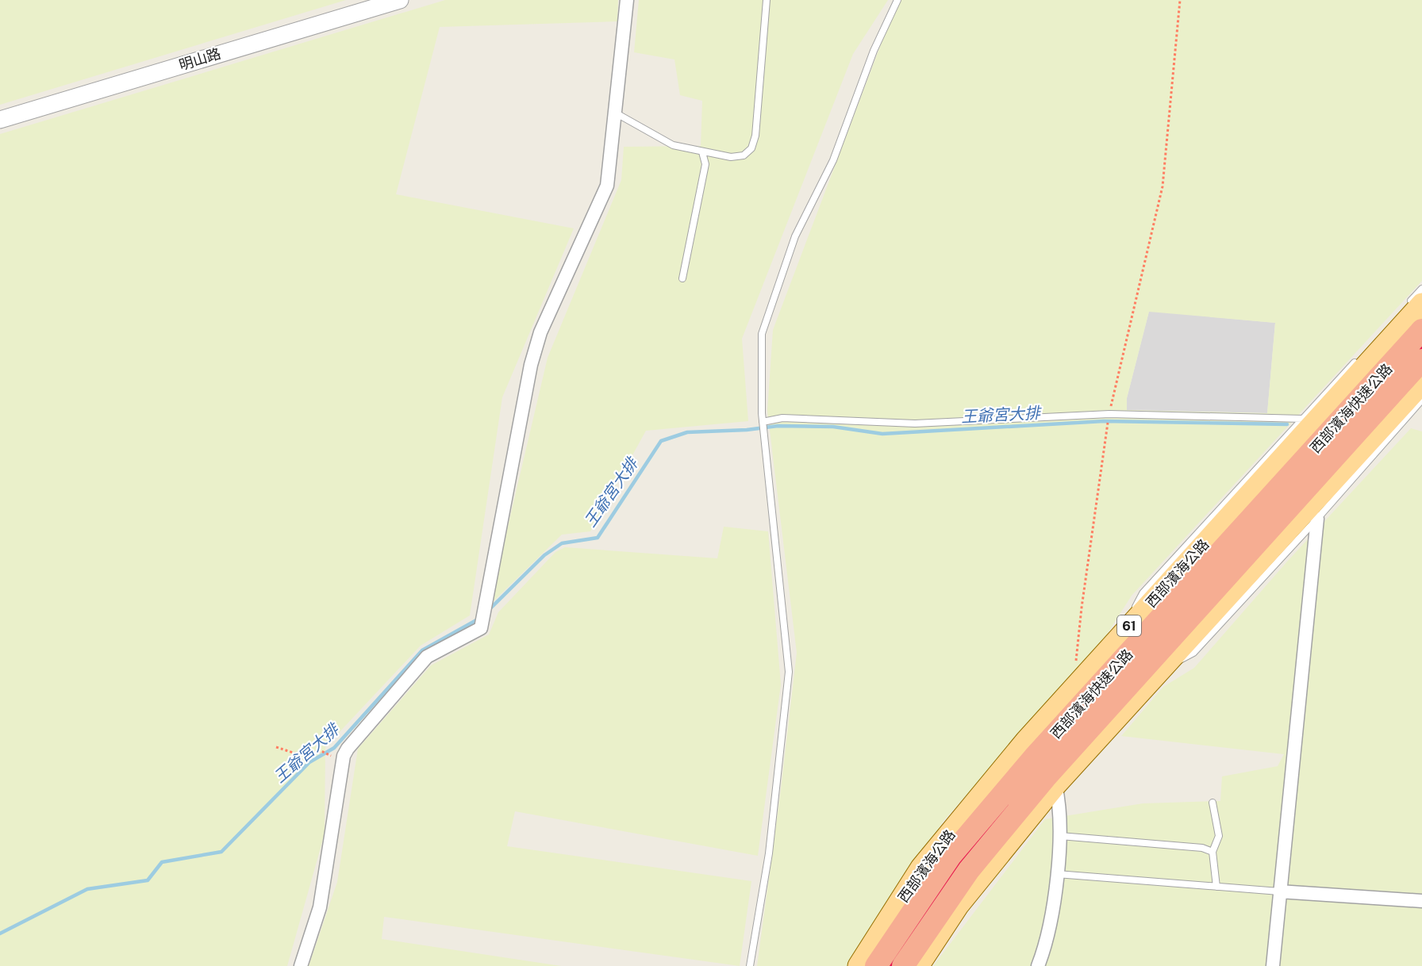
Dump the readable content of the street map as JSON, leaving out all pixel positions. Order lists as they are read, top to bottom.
{
  "streets": {
    "highway": ["西部濱海快速公路", "61"],
    "main road": ["西部濱海公路"],
    "street": ["明山路"]
  },
  "water": ["王爺宮大排"]
}
